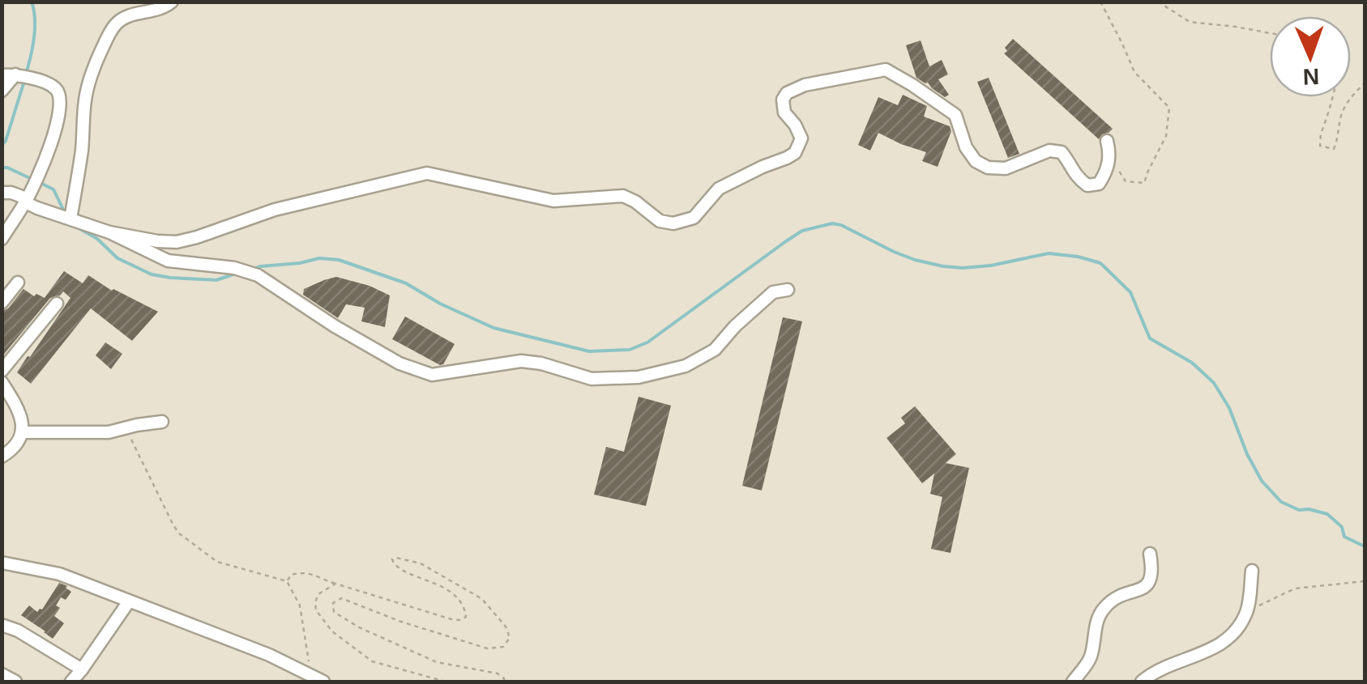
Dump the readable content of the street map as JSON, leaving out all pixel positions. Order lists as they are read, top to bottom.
{
  "north": "bottom"
}
